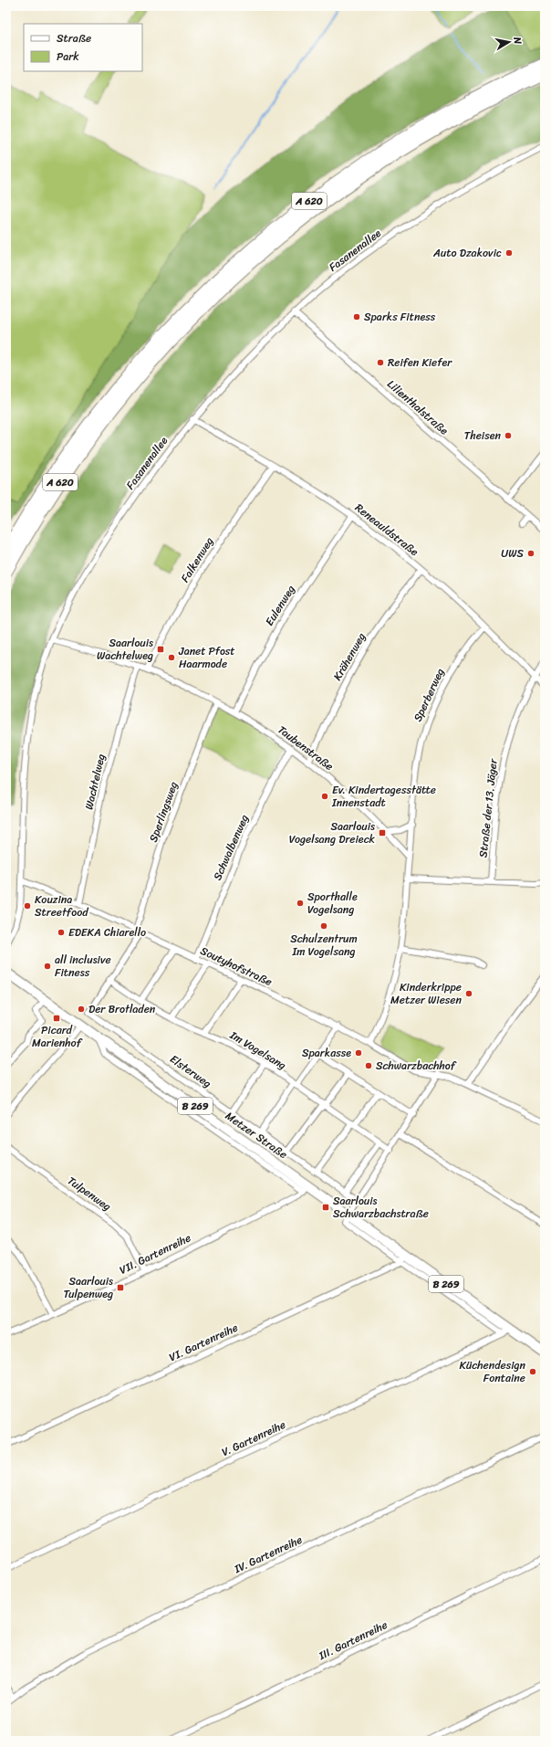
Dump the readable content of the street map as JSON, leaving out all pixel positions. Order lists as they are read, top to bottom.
{
  "streets": {
    "highway": ["A 620"],
    "main road": ["B 269", "Metzer Straße"],
    "street": [
      "Fasanenallee",
      "Lilienthalstraße",
      "Reneauldstraße",
      "Falkenweg",
      "Eulenweg",
      "Krähenweg",
      "Sperberweg",
      "Taubenstraße",
      "Wachtelweg",
      "Straße der 13. Jäger",
      "Sperlingsweg",
      "Schwalbenweg",
      "Soutyhofstraße",
      "Im Vogelsang",
      "Elsterweg",
      "Tulpenweg",
      "VII. Gartenreihe",
      "VI. Gartenreihe",
      "V. Gartenreihe",
      "IV. Gartenreihe",
      "III. Gartenreihe"
    ]
  },
  "crossings": [
    ["Fasanenallee", "Lilienthalstraße"],
    ["Fasanenallee", "Reneauldstraße"],
    ["Fasanenallee", "Taubenstraße"],
    ["Fasanenallee", "Soutyhofstraße"],
    ["Reneauldstraße", "Falkenweg"],
    ["Reneauldstraße", "Eulenweg"],
    ["Reneauldstraße", "Krähenweg"],
    ["Reneauldstraße", "Sperberweg"],
    ["Reneauldstraße", "Straße der 13. Jäger"],
    ["Falkenweg", "Taubenstraße"],
    ["Eulenweg", "Taubenstraße"],
    ["Krähenweg", "Taubenstraße"],
    ["Sperberweg", "Taubenstraße"],
    ["Taubenstraße", "Wachtelweg"],
    ["Taubenstraße", "Sperlingsweg"],
    ["Taubenstraße", "Schwalbenweg"],
    ["Wachtelweg", "Soutyhofstraße"],
    ["Sperlingsweg", "Soutyhofstraße"],
    ["Sperlingsweg", "Elsterweg"],
    ["Schwalbenweg", "Soutyhofstraße"],
    ["Soutyhofstraße", "Elsterweg"],
    ["Im Vogelsang", "Elsterweg"],
    ["Metzer Straße", "VII. Gartenreihe"],
    ["Metzer Straße", "VI. Gartenreihe"],
    ["Metzer Straße", "V. Gartenreihe"],
    ["Tulpenweg", "VII. Gartenreihe"]
  ],
  "places": {
    "other": [
      "Auto Dzakovic",
      "Sparks Fitness",
      "Reifen Kiefer",
      "Theisen",
      "UWS",
      "Janet Pfost Haarmode",
      "Ev. Kindertagesstätte Innenstadt",
      "Sporthalle Vogelsang",
      "Kouzina Streetfood",
      "Schulzentrum Im Vogelsang",
      "EDEKA Chiarello",
      "all inclusive Fitness",
      "Kinderkrippe Metzer Wiesen",
      "Der Brotladen",
      "Sparkasse",
      "Schwarzbachhof",
      "Küchendesign Fontaine"
    ],
    "transit": [
      "Saarlouis Wachtelweg",
      "Saarlouis Vogelsang Dreieck",
      "Picard Marienhof",
      "Saarlouis Schwarzbachstraße",
      "Saarlouis Tulpenweg"
    ]
  },
  "legend": ["Straße", "Park"],
  "north": "right"
}
